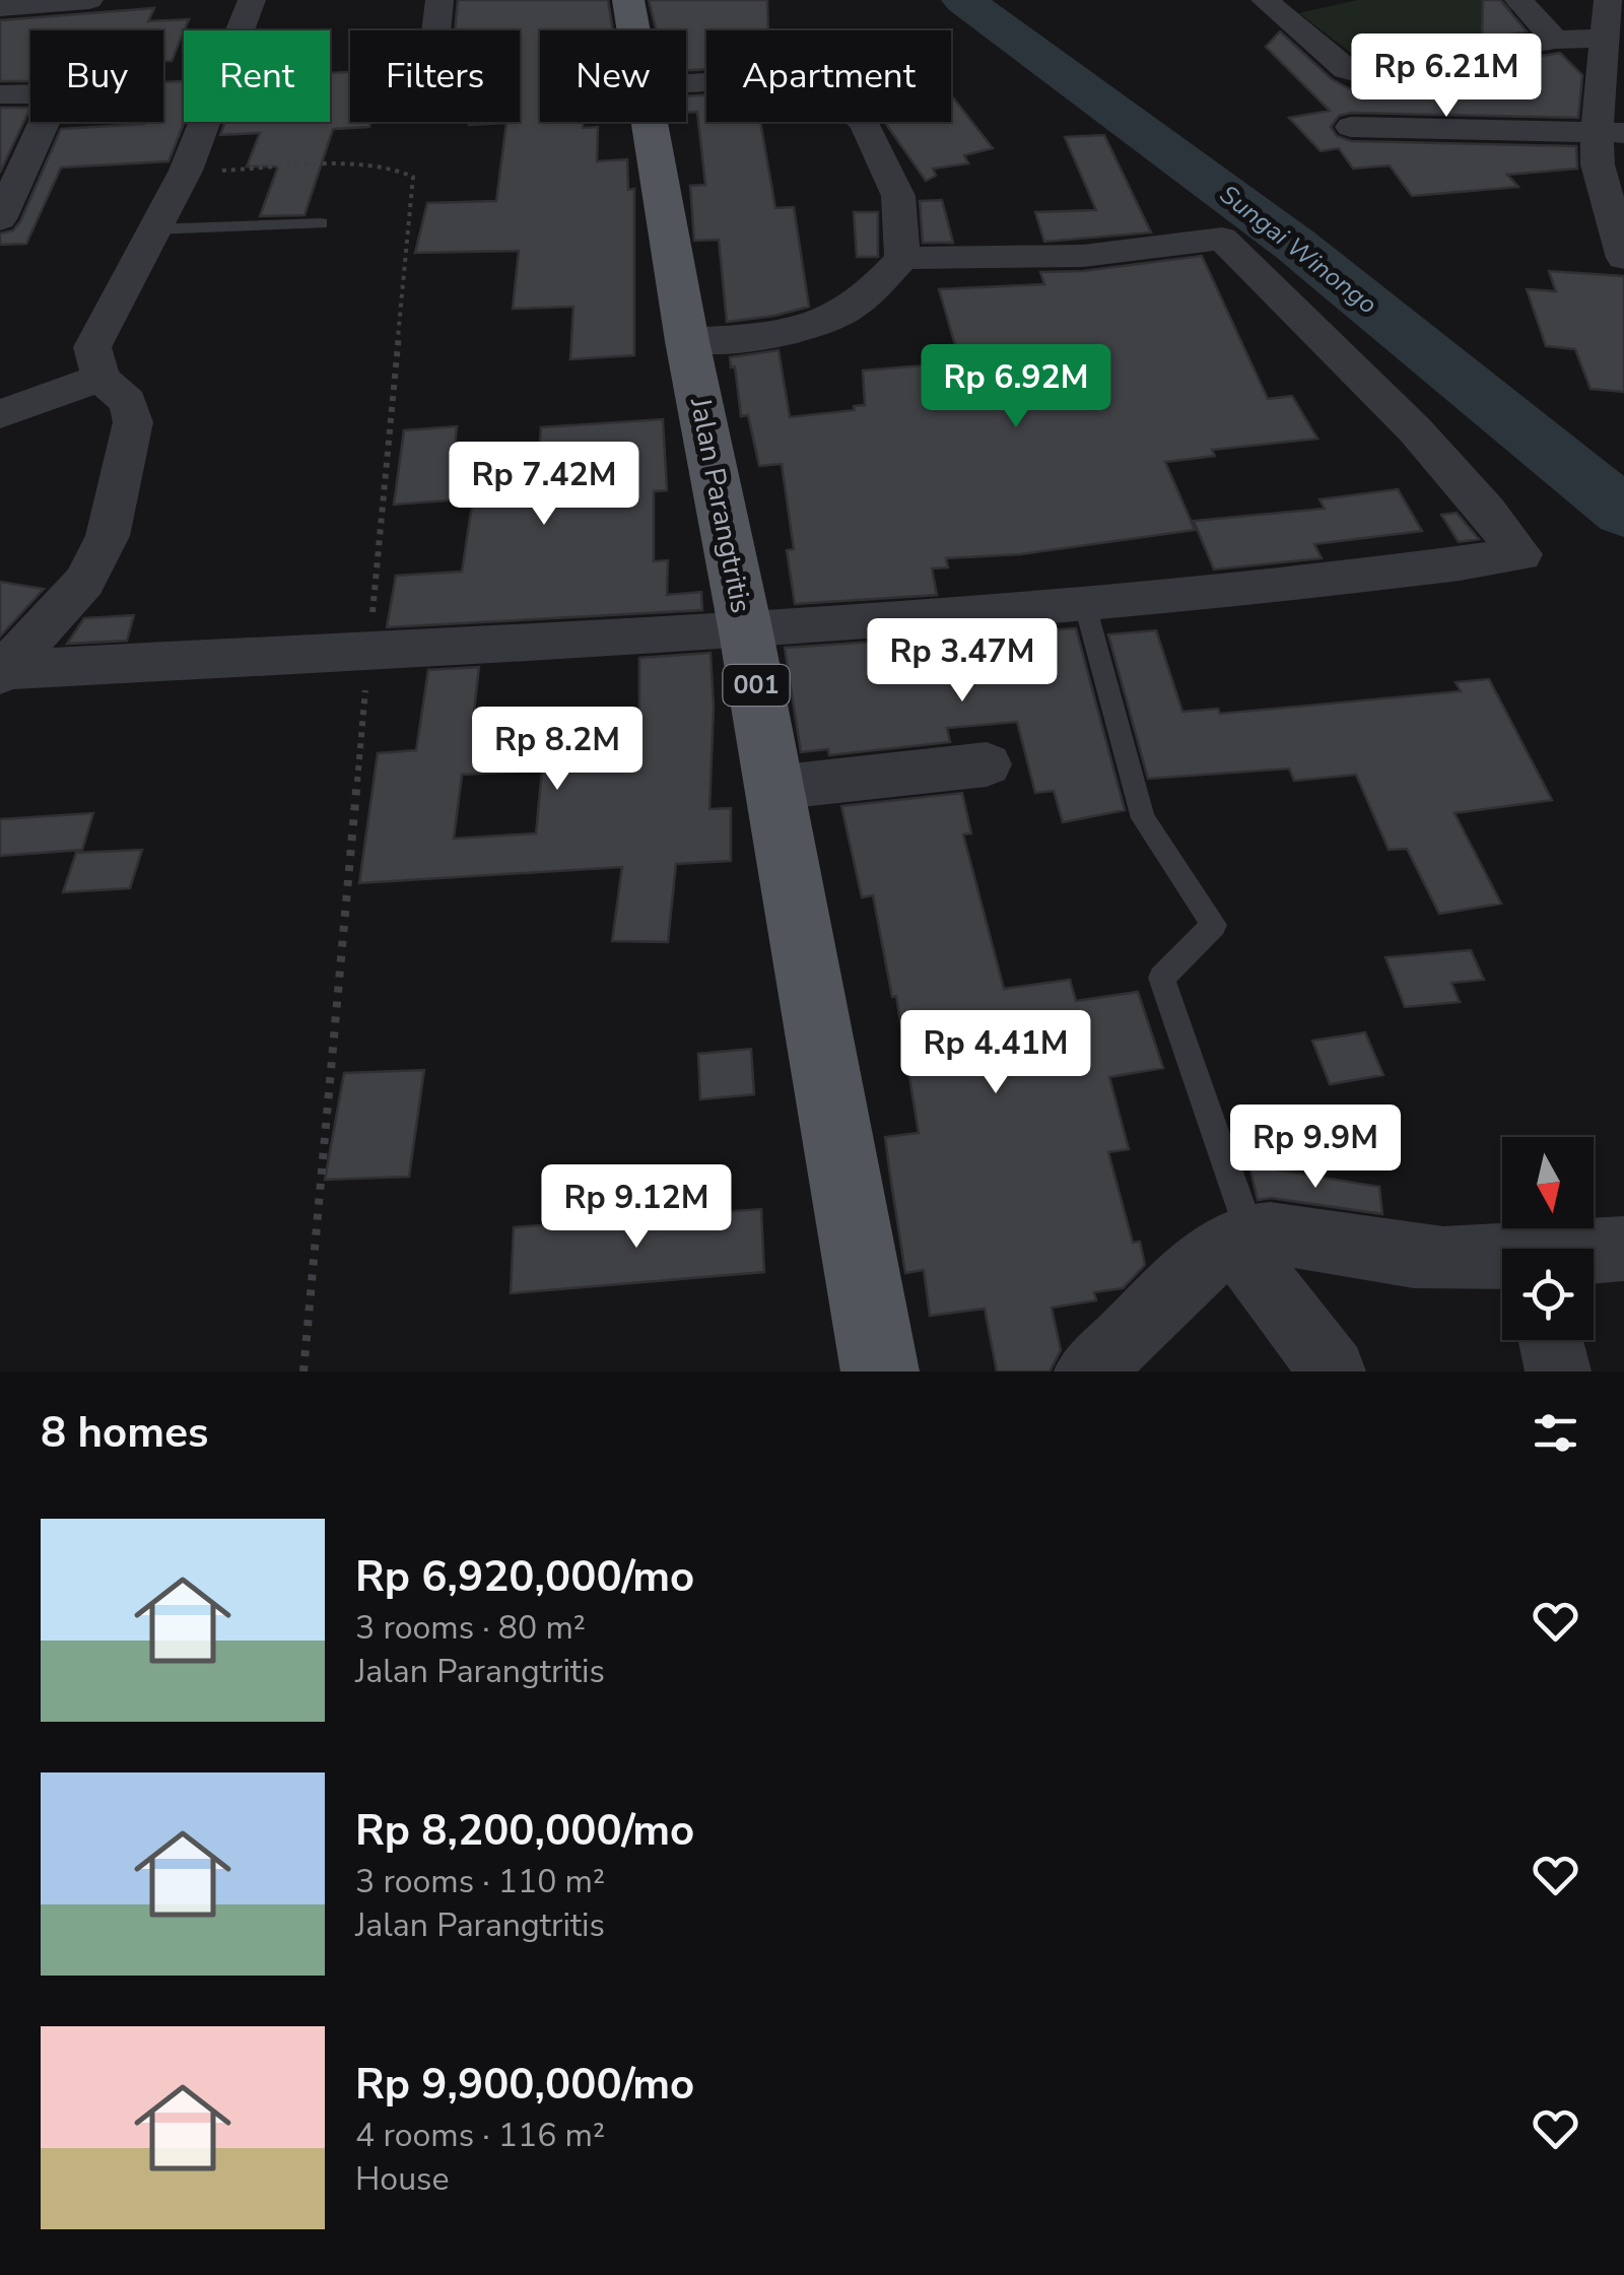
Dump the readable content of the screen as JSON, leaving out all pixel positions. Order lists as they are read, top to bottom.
{
  "streets": {
    "main road": ["Jalan Parangtritis", "001"]
  },
  "water": ["Sungai Winongo"],
  "north": "bottom",
  "page": {
    "chip": [
      "Buy",
      "Rent",
      "Filters",
      "New",
      "Apartment"
    ],
    "price": [
      "Rp 6.21M",
      "Rp 6.92M",
      "Rp 7.42M",
      "Rp 3.47M",
      "Rp 8.2M",
      "Rp 4.41M",
      "Rp 9.9M",
      "Rp 9.12M"
    ],
    "heading": "8 homes",
    "list": [
      {
        "name": "Rp 6,920,000/mo",
        "note": "3 rooms · 80 m² · Jalan Parangtritis"
      },
      {
        "name": "Rp 8,200,000/mo",
        "note": "3 rooms · 110 m² · Jalan Parangtritis"
      },
      {
        "name": "Rp 9,900,000/mo",
        "note": "4 rooms · 116 m² · House"
      }
    ]
  }
}
